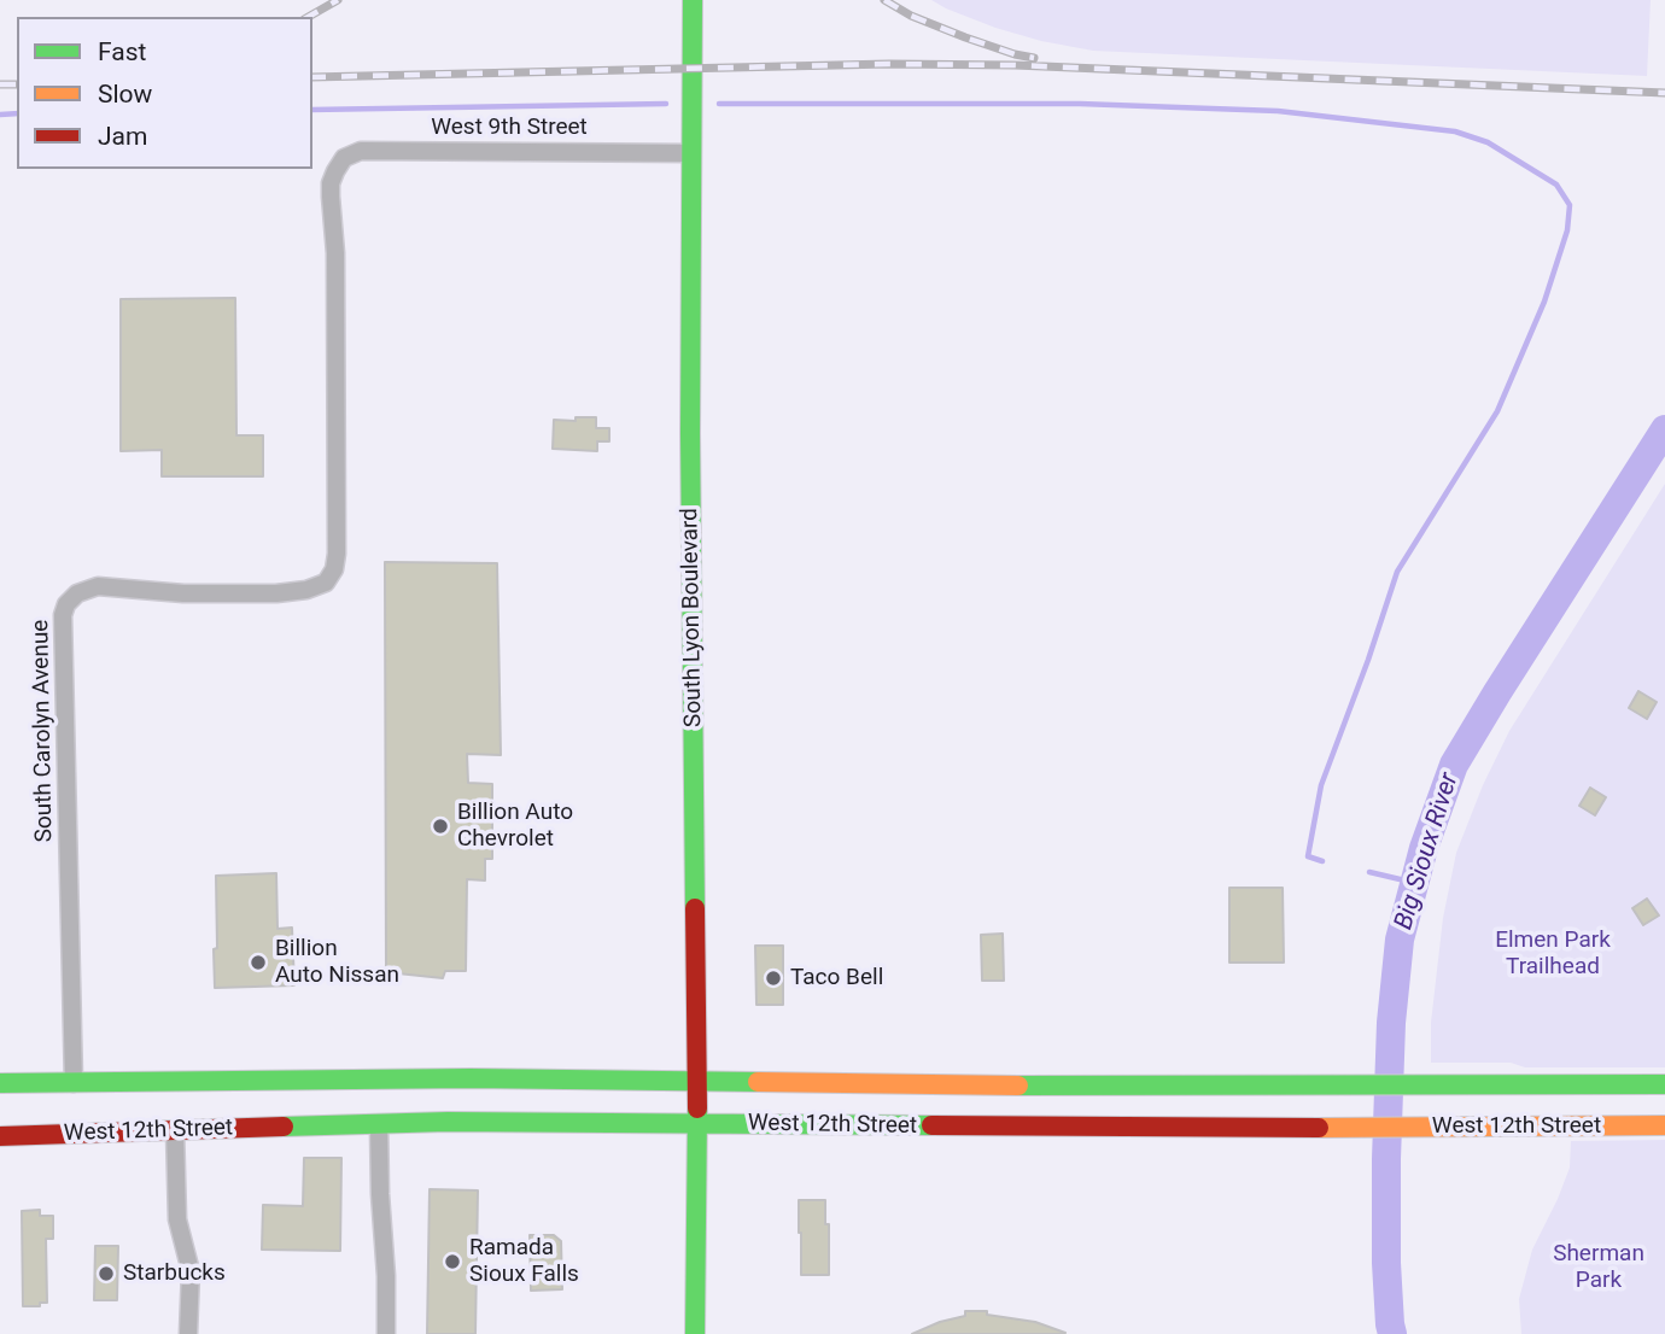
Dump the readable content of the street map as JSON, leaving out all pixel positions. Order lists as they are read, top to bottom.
{
  "streets": {
    "main road": ["South Lyon Boulevard", "West 12th Street"],
    "street": ["West 9th Street", "South Carolyn Avenue"]
  },
  "crossings": [
    ["West 9th Street", "South Lyon Boulevard"],
    ["West 9th Street", "South Carolyn Avenue"],
    ["South Lyon Boulevard", "West 12th Street"],
    ["South Carolyn Avenue", "West 12th Street"]
  ],
  "water": ["Big Sioux River"],
  "parks": ["Elmen Park Trailhead", "Sherman Park"],
  "places": [
    "Billion Auto Chevrolet",
    "Billion Auto Nissan",
    "Taco Bell",
    "Ramada Sioux Falls",
    "Starbucks"
  ],
  "legend": ["Fast", "Slow", "Jam"]
}
